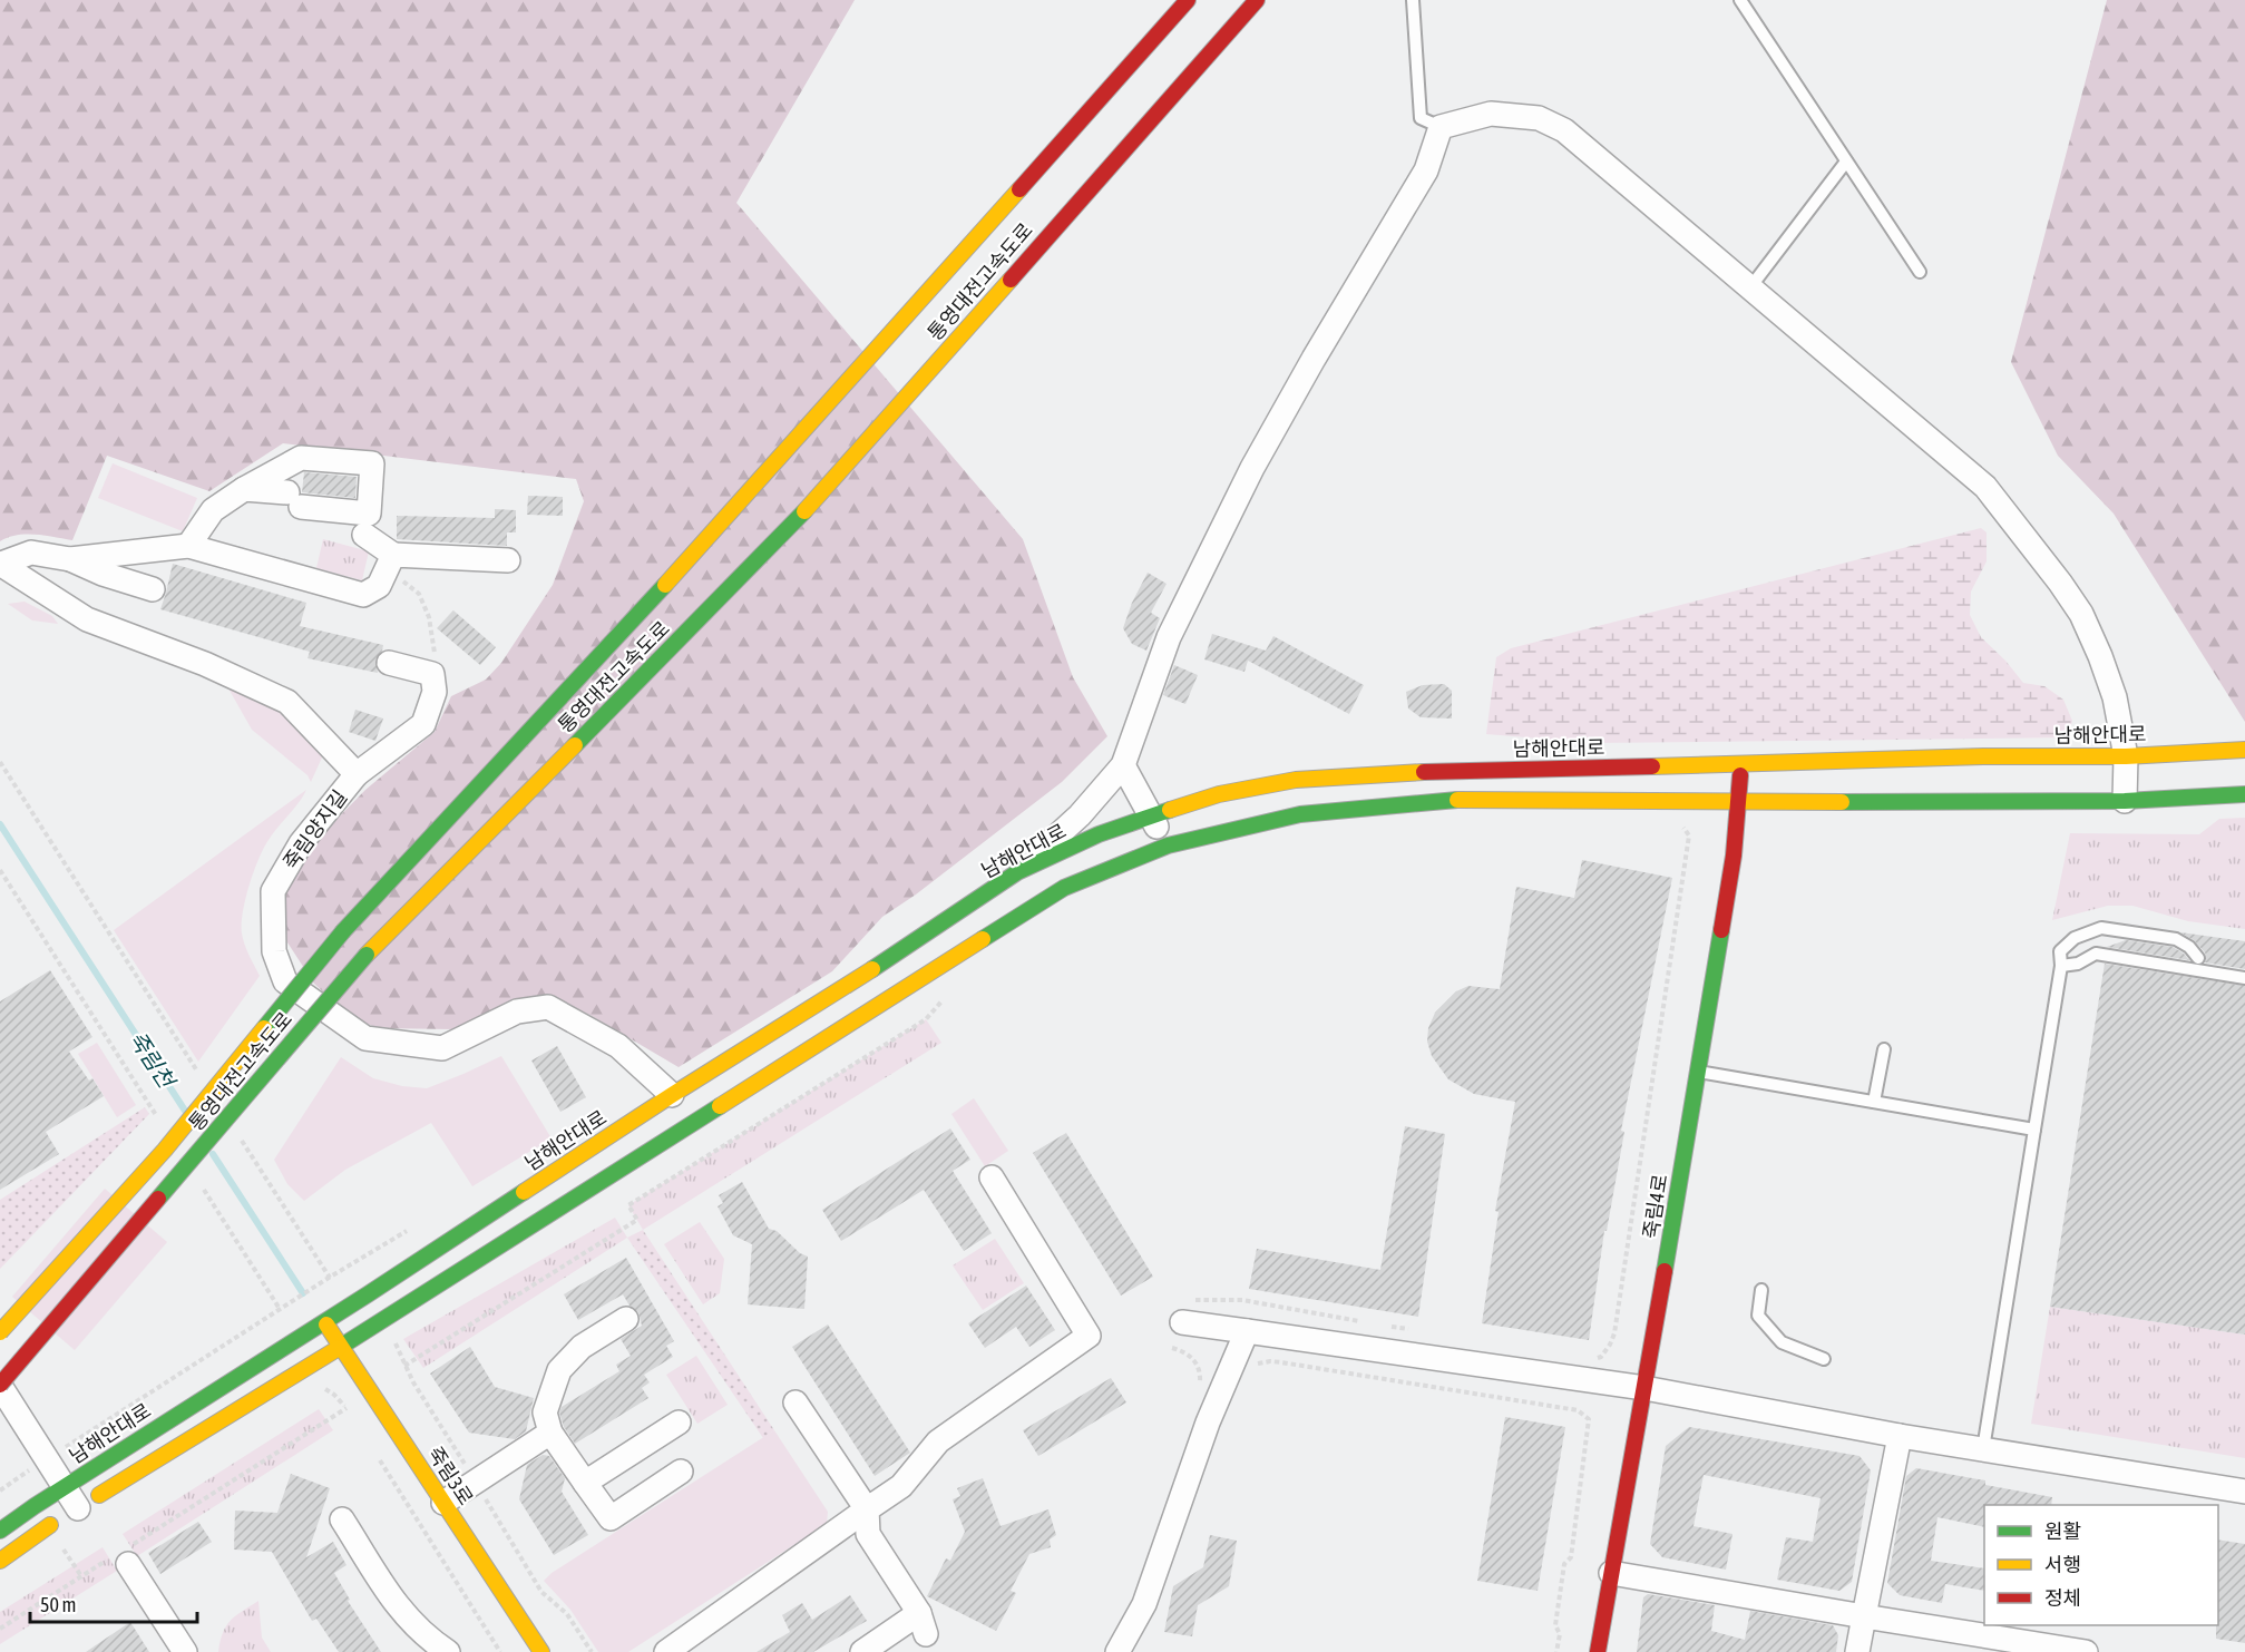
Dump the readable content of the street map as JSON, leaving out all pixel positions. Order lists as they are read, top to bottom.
{
  "streets": {
    "main road": [
      "통영대전고속도로",
      "남해안대로",
      "죽림4로",
      "죽림3로"
    ],
    "street": ["죽림양지길"]
  },
  "crossings": [
    ["남해안대로", "죽림양지길"],
    ["남해안대로", "죽림4로"],
    ["남해안대로", "죽림3로"]
  ],
  "water": ["죽림천"],
  "legend": ["원활", "서행", "정체"],
  "scale_bar": "50 m"
}
